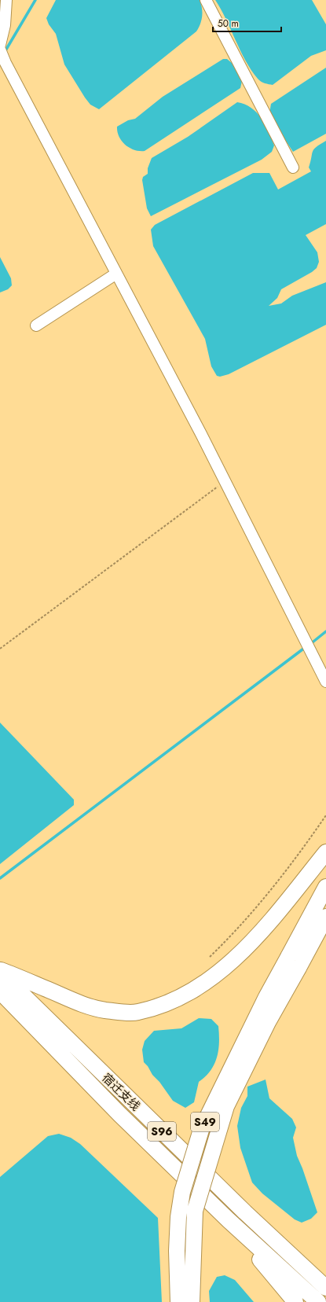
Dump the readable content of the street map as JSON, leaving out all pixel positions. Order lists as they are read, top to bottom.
{
  "streets": {
    "highway": ["宿迁支线", "S49", "S96"]
  },
  "scale_bar": "50 m"
}
